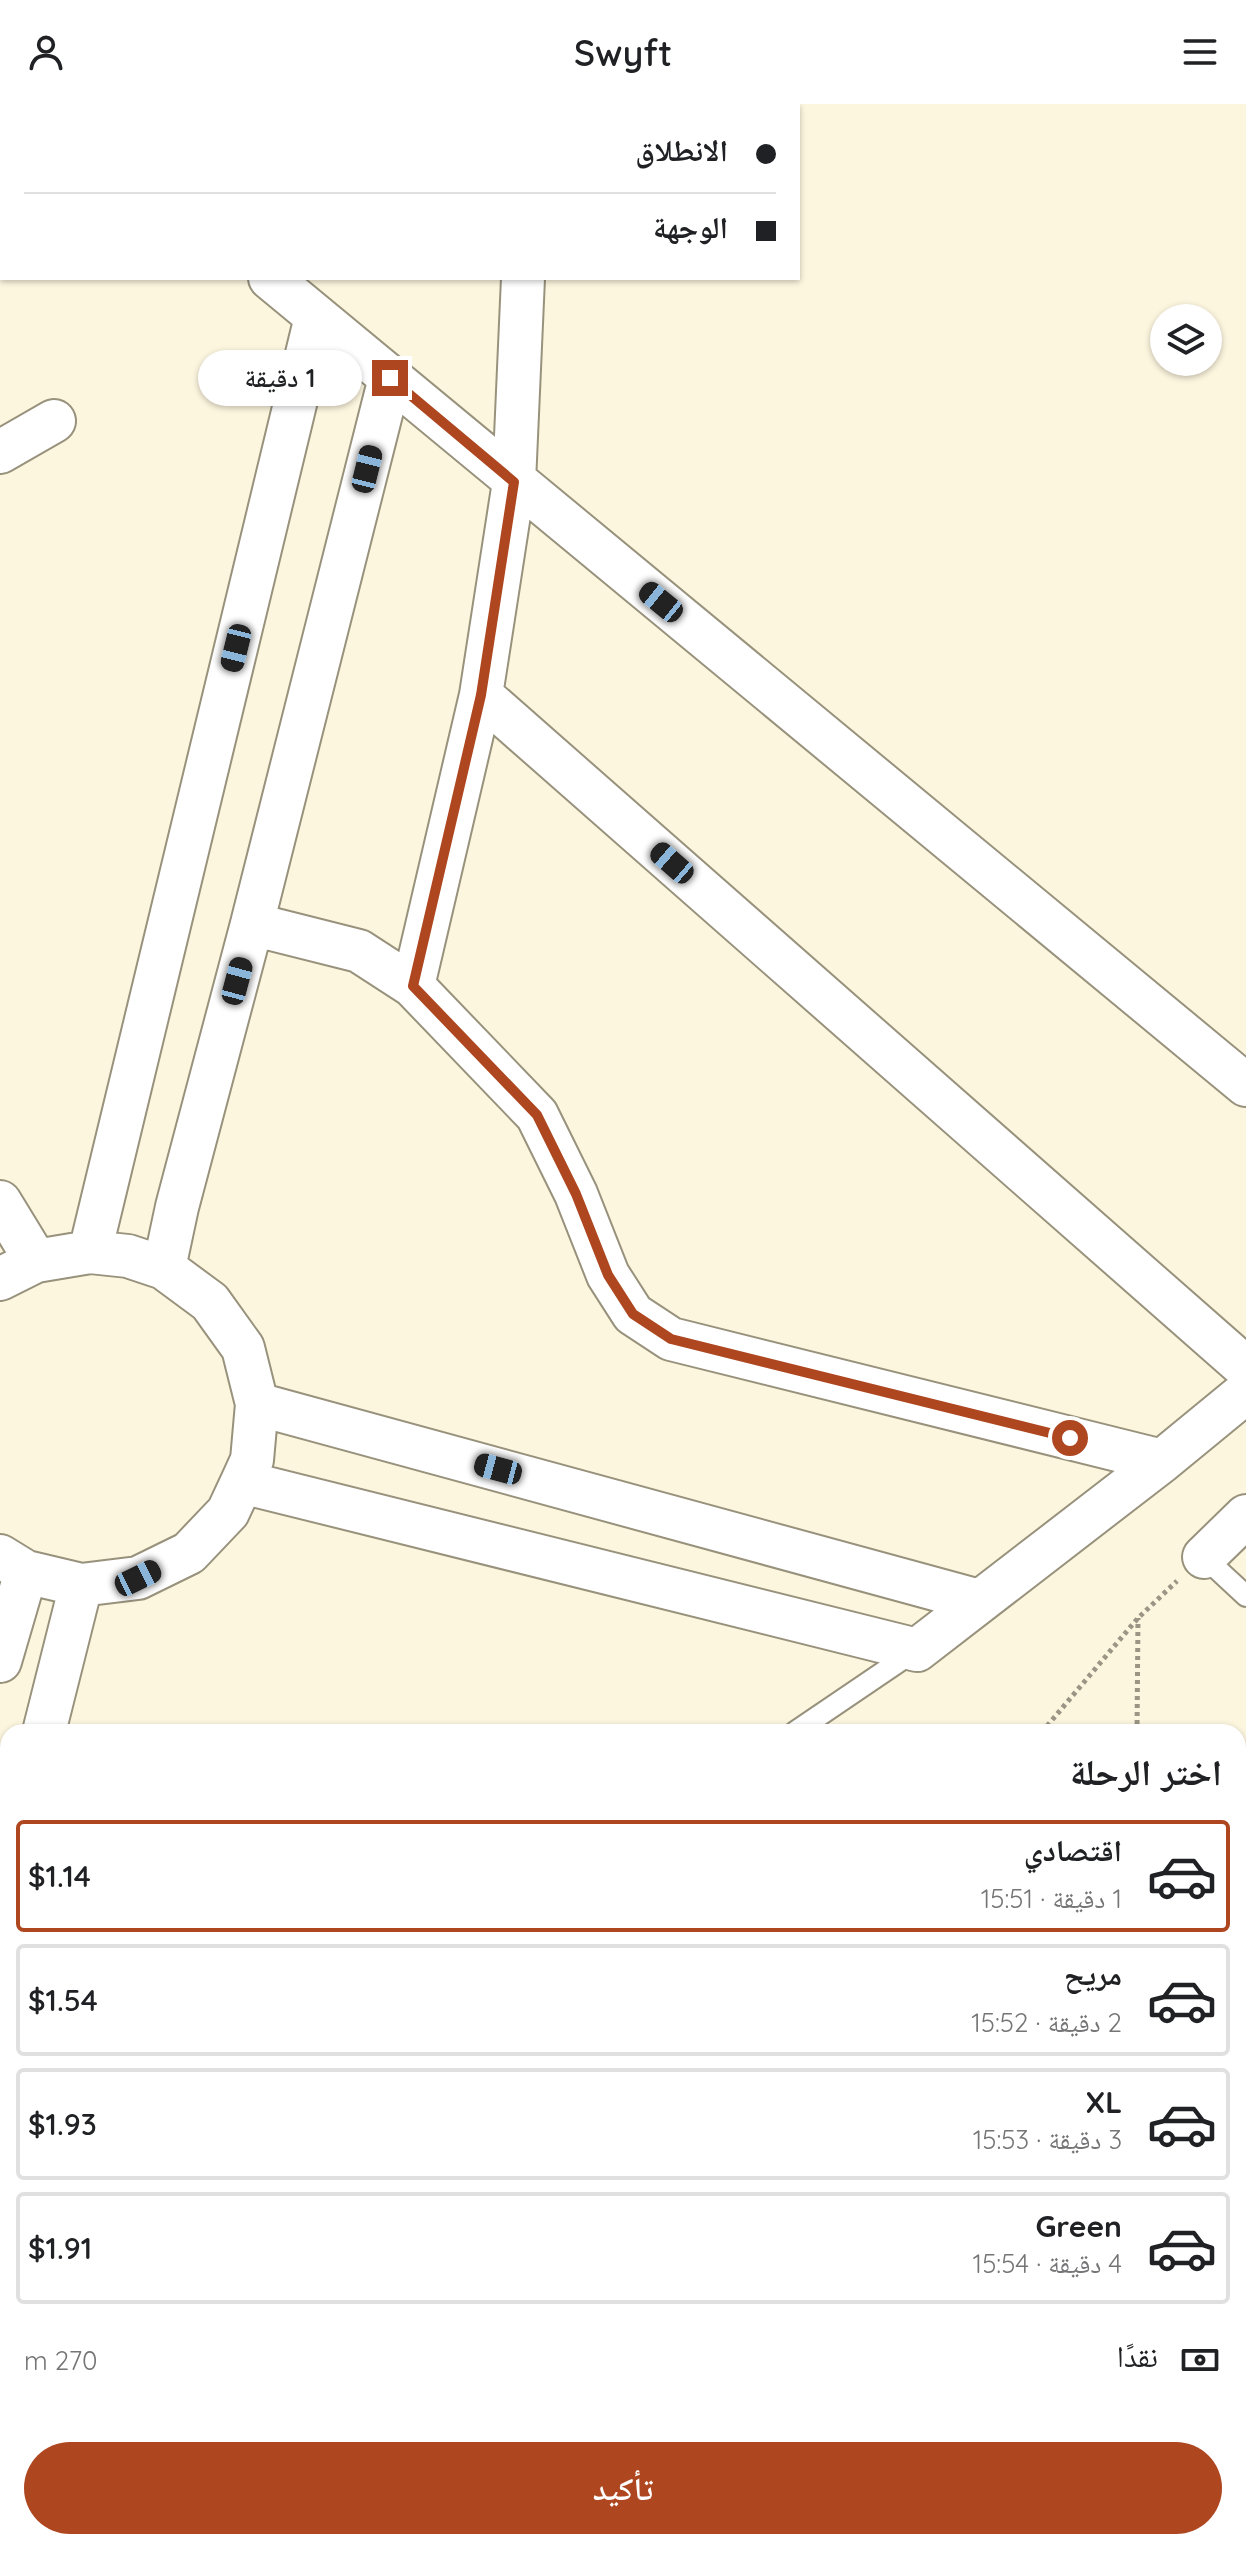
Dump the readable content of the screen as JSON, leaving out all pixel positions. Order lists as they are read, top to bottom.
{
  "page": {
    "header": "Swyft",
    "banner": ["الانطلاق", "الوجهة"],
    "bubble": "1 دقيقة",
    "heading": "اختر الرحلة",
    "list": [
      {
        "name": "اقتصادي",
        "note": "1 دقيقة · 15:51",
        "value": "$1.14"
      },
      {
        "name": "مريح",
        "note": "2 دقيقة · 15:52",
        "value": "$1.54"
      },
      {
        "name": "XL",
        "note": "3 دقيقة · 15:53",
        "value": "$1.93"
      },
      {
        "name": "Green",
        "note": "4 دقيقة · 15:54",
        "value": "$1.91"
      }
    ],
    "pay": ["نقدًا", "270 m"],
    "buttons": "تأكيد"
  }
}
